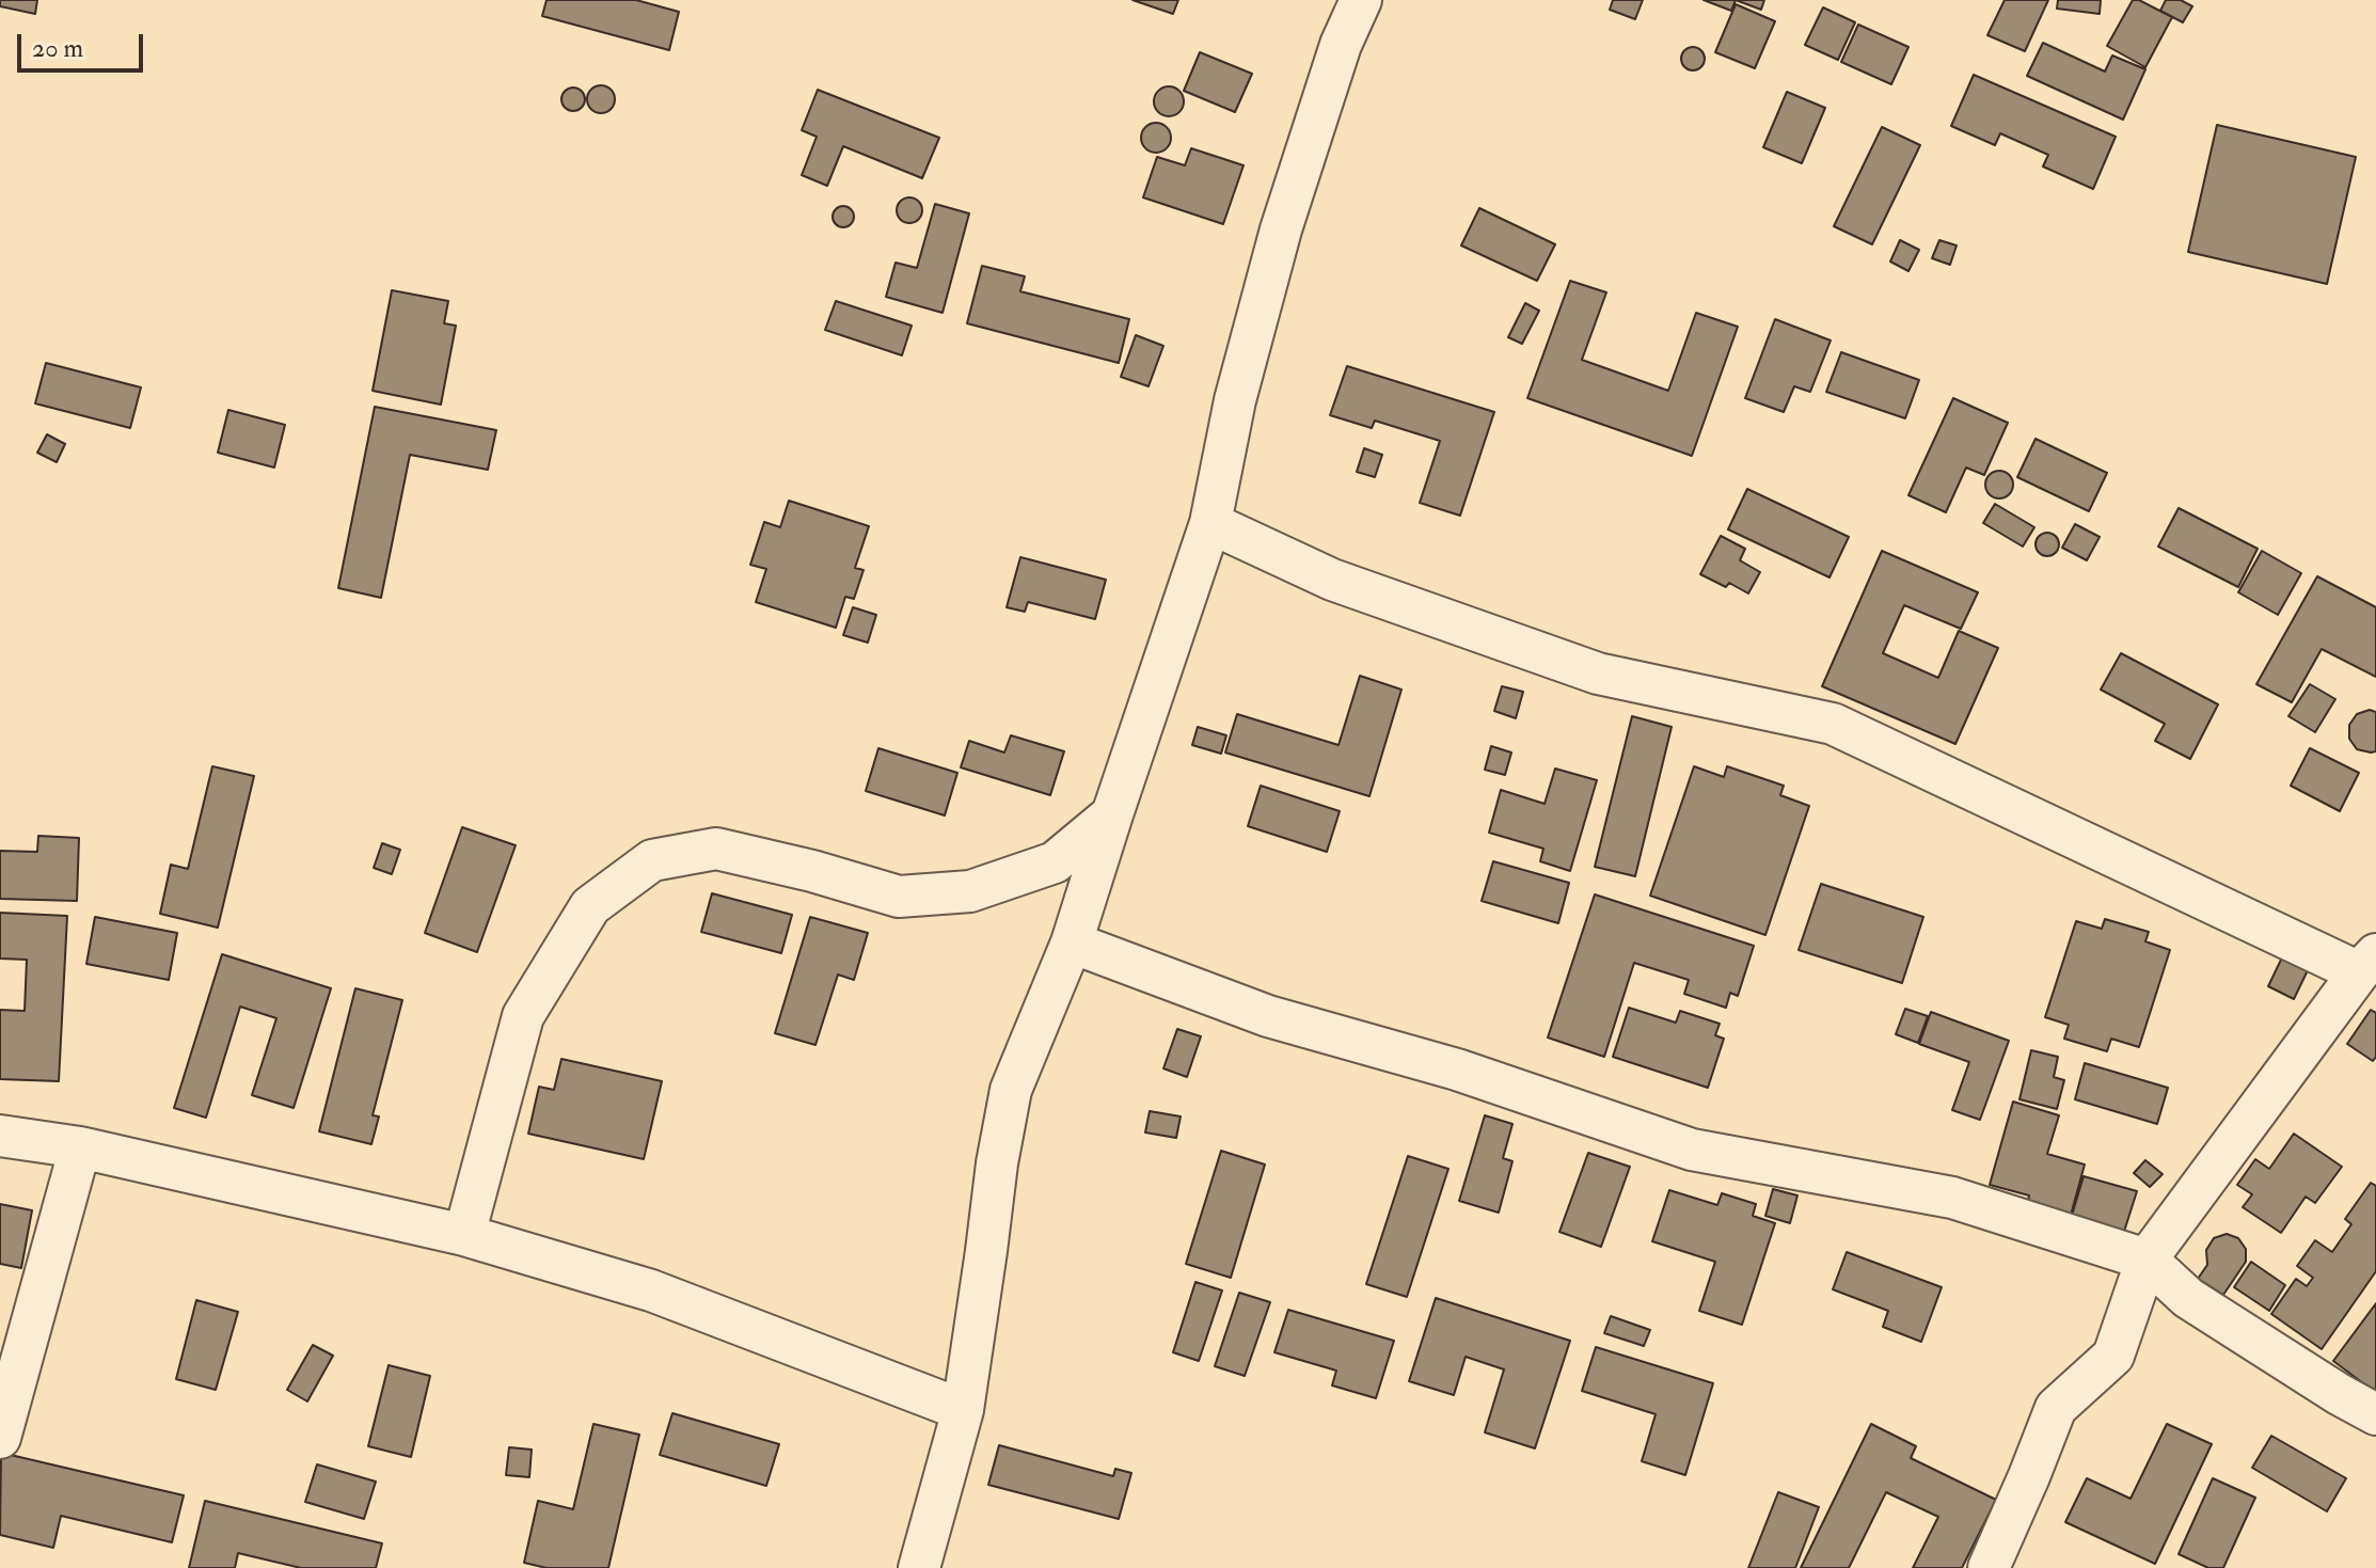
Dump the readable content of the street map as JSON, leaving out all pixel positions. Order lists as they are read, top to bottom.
{
  "scale_bar": "20 m"
}
